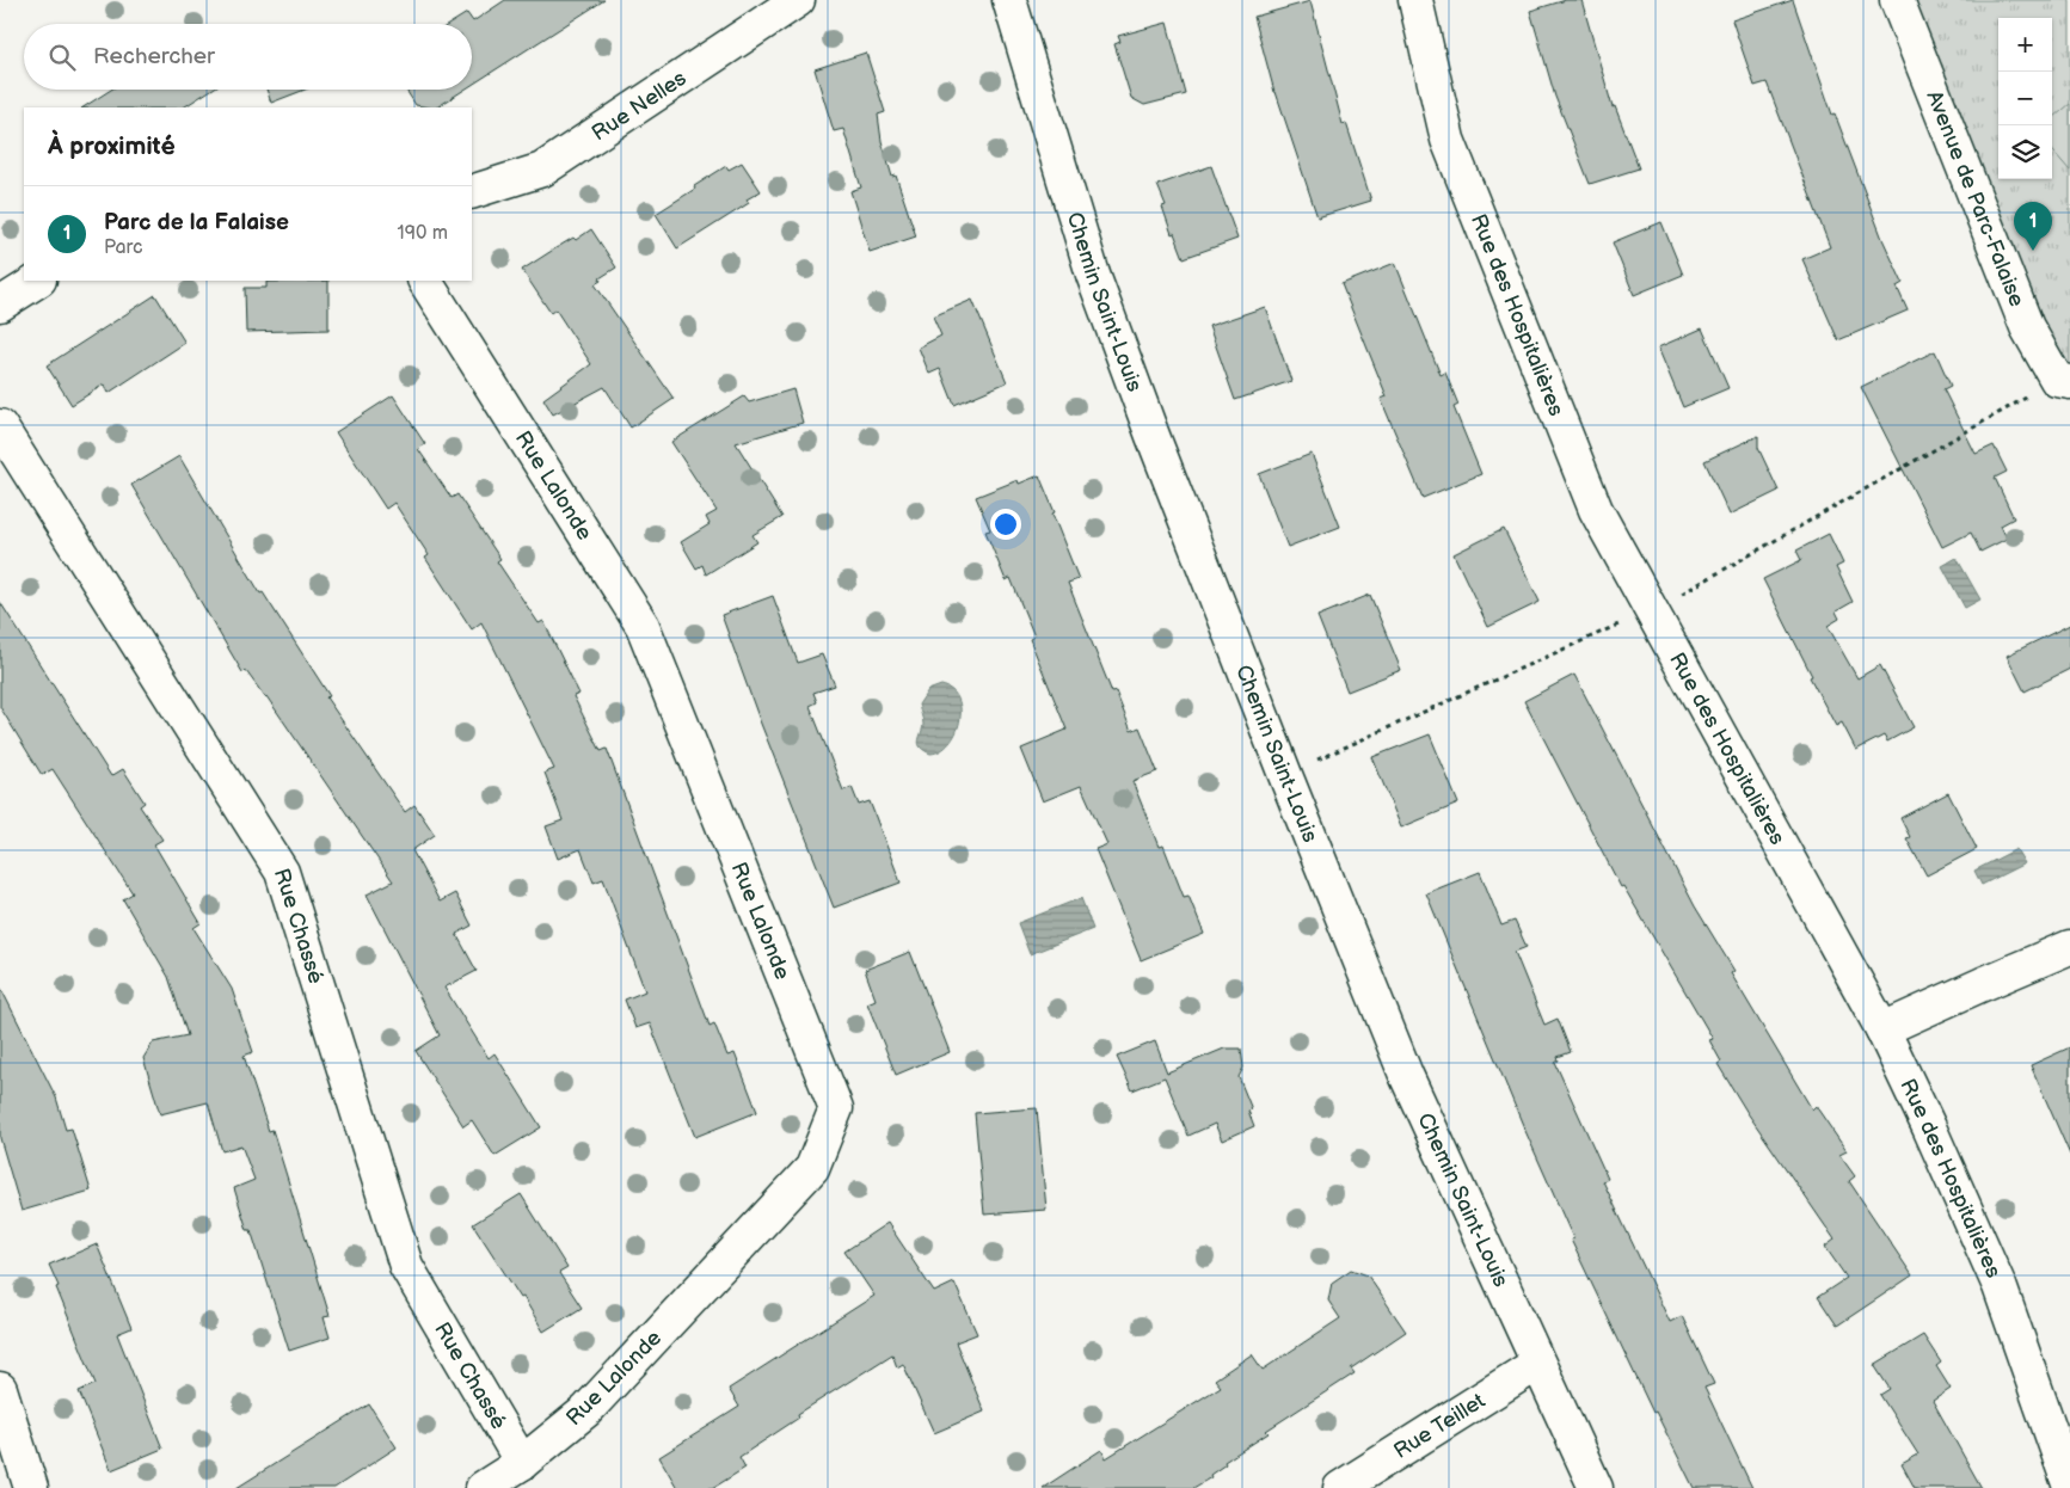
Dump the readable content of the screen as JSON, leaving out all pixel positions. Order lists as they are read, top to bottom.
{
  "streets": {
    "street": [
      "Rue Nelles",
      "Avenue de Parc-Falaise",
      "Chemin Saint-Louis",
      "Rue des Hospitalières",
      "Rue Lalonde",
      "Rue Chassé",
      "Rue Teillet"
    ]
  },
  "crossings": [
    ["Chemin Saint-Louis", "Rue Teillet"],
    ["Rue Lalonde", "Rue Chassé"]
  ],
  "page": {
    "map_buttons": ["+", "−"],
    "search": "Rechercher",
    "heading": "À proximité",
    "list": [
      {
        "mark": "1",
        "name": "Parc de la Falaise",
        "note": "Parc",
        "value": "190 m"
      }
    ],
    "pins": "1"
  }
}
